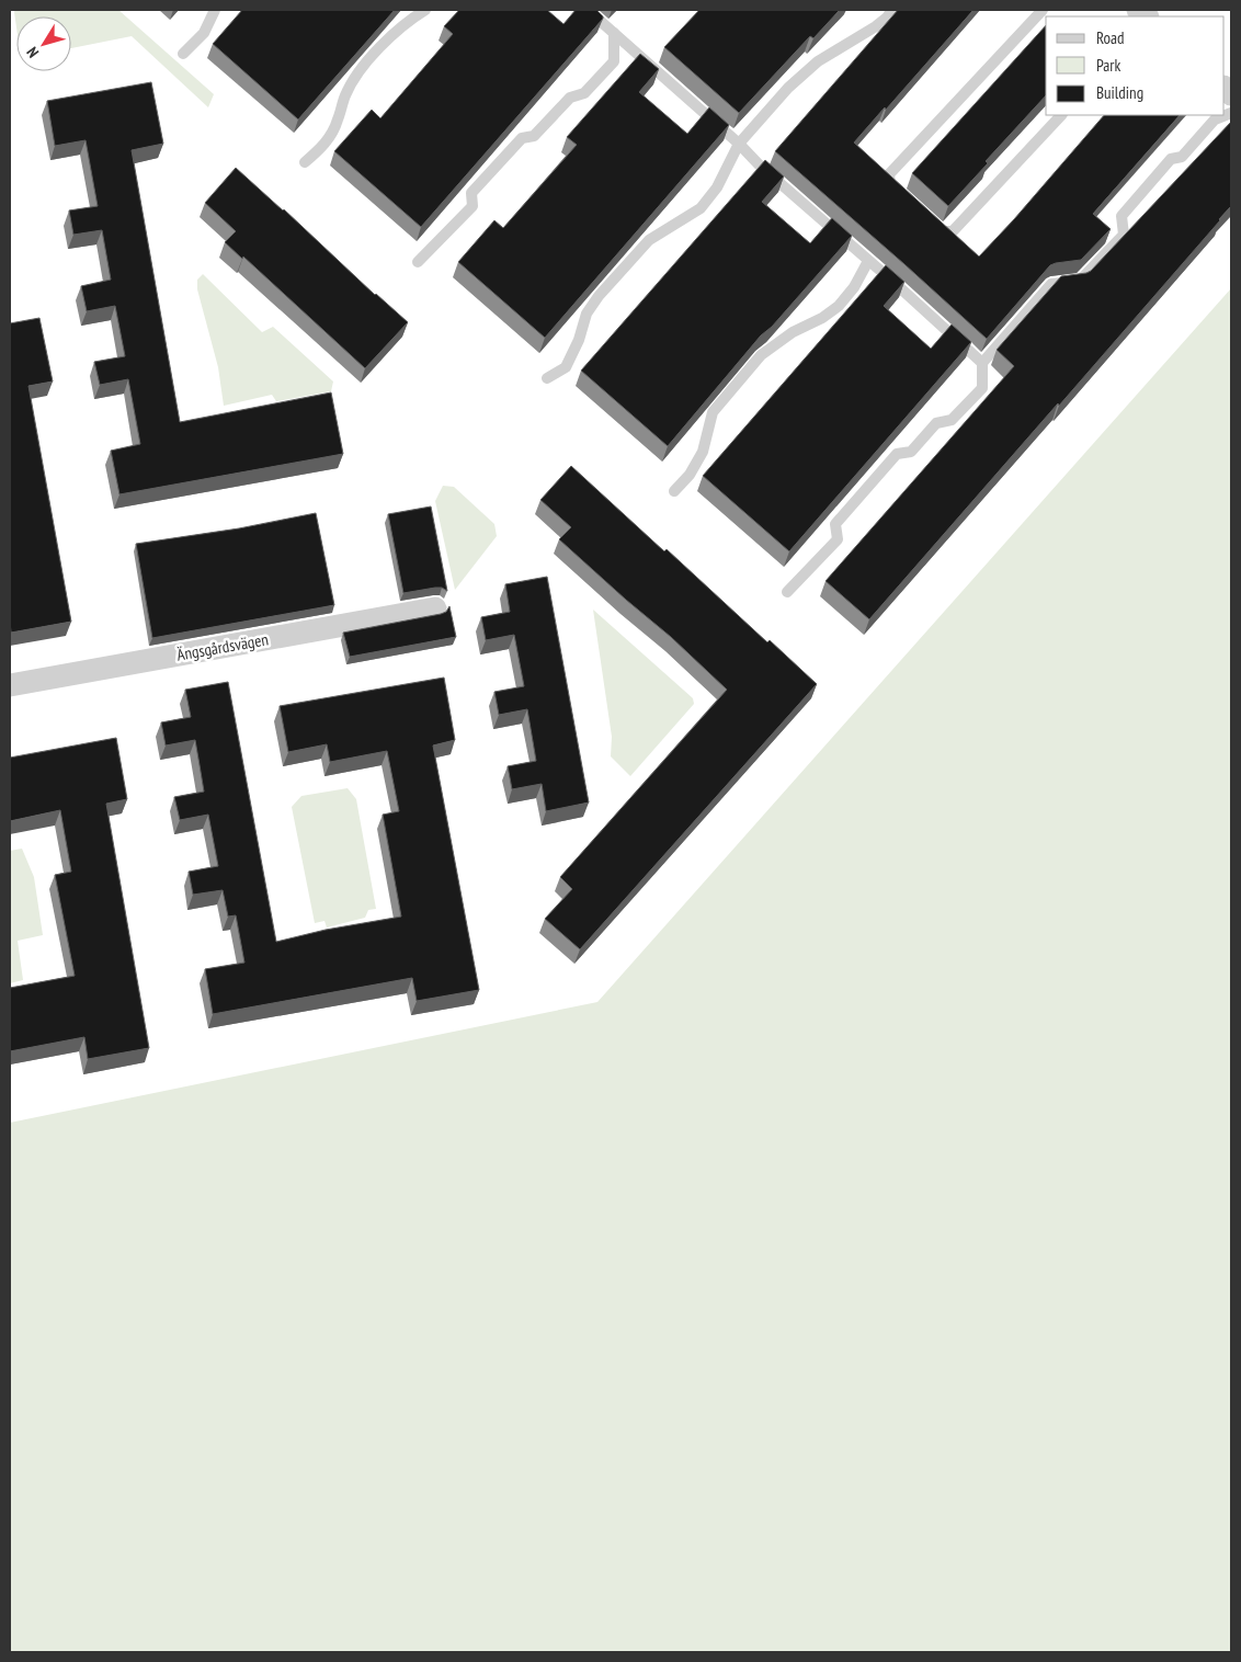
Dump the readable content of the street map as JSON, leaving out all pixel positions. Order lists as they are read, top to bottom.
{
  "streets": {
    "street": ["Ängsgårdsvägen"]
  },
  "legend": ["Road", "Park", "Building"],
  "north": "bottom left"
}
